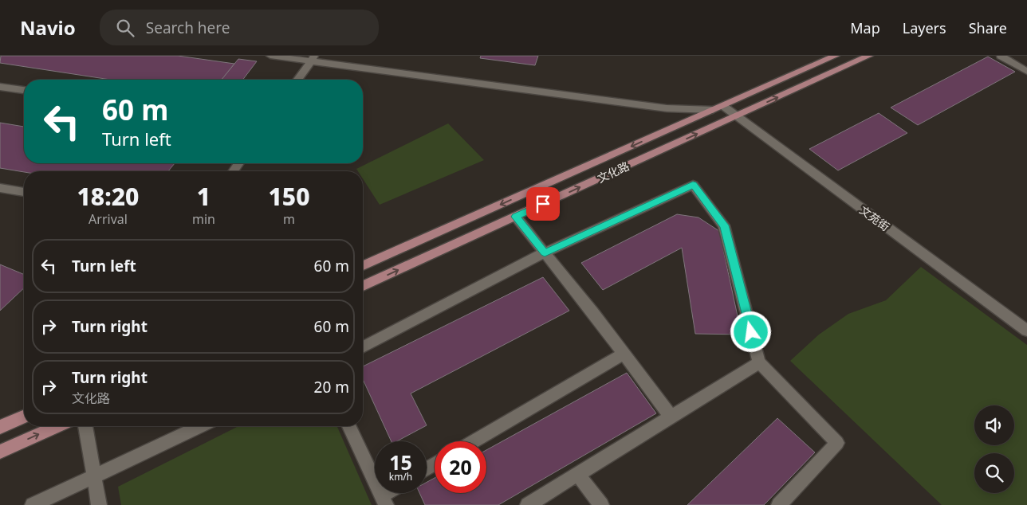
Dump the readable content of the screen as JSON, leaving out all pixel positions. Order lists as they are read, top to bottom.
{
  "streets": {
    "main road": ["文化路"],
    "street": ["文苑街"]
  },
  "crossings": [
    ["文化路", "文苑街"]
  ],
  "page": {
    "header": "Navio",
    "search": "Search here",
    "nav": ["Map", "Layers", "Share"],
    "turn": ["60 m", "Turn left"],
    "eta": [
      "18:20",
      "Arrival",
      "1",
      "min",
      "150",
      "m"
    ],
    "list": [
      {
        "name": "Turn left",
        "value": "60 m"
      },
      {
        "name": "Turn right",
        "value": "60 m"
      },
      {
        "name": "Turn right",
        "note": "文化路",
        "value": "20 m"
      }
    ],
    "speed": "15 km/h",
    "limit": "20"
  }
}
